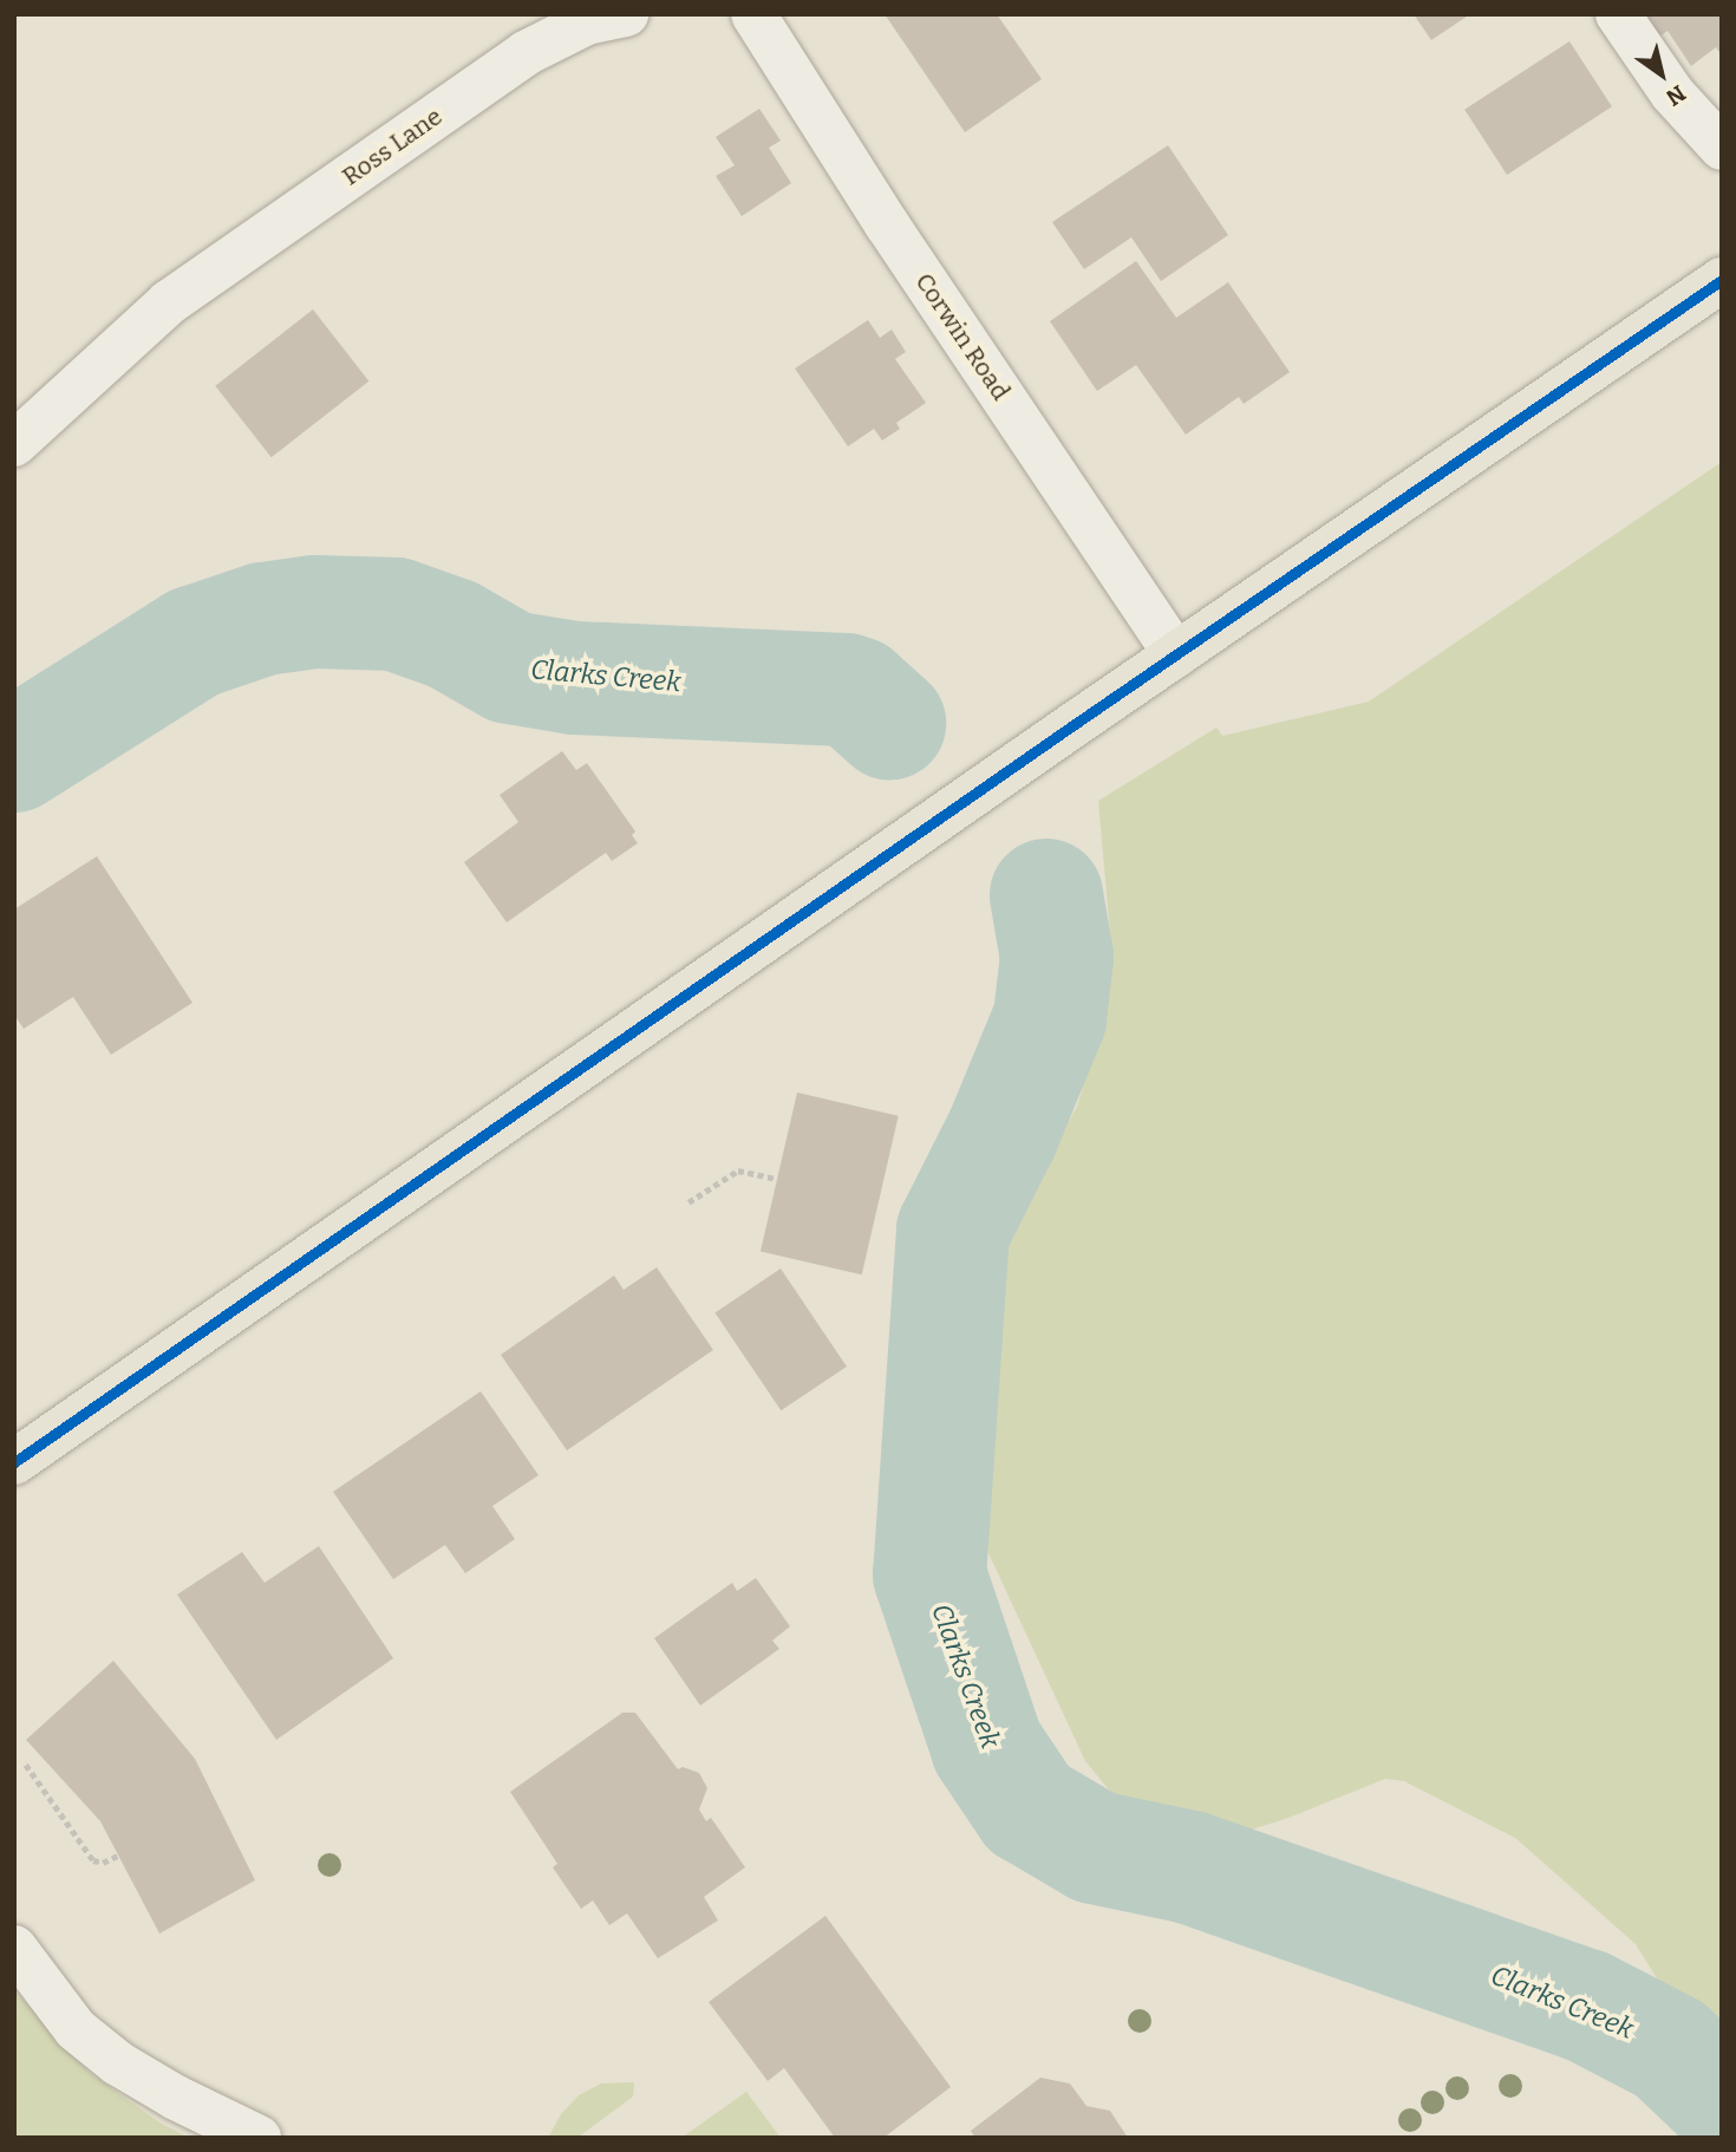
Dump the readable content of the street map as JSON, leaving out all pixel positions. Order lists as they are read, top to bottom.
{
  "streets": {
    "street": ["Ross Lane", "Corwin Road"]
  },
  "water": ["Clarks Creek"],
  "north": "bottom right"
}
